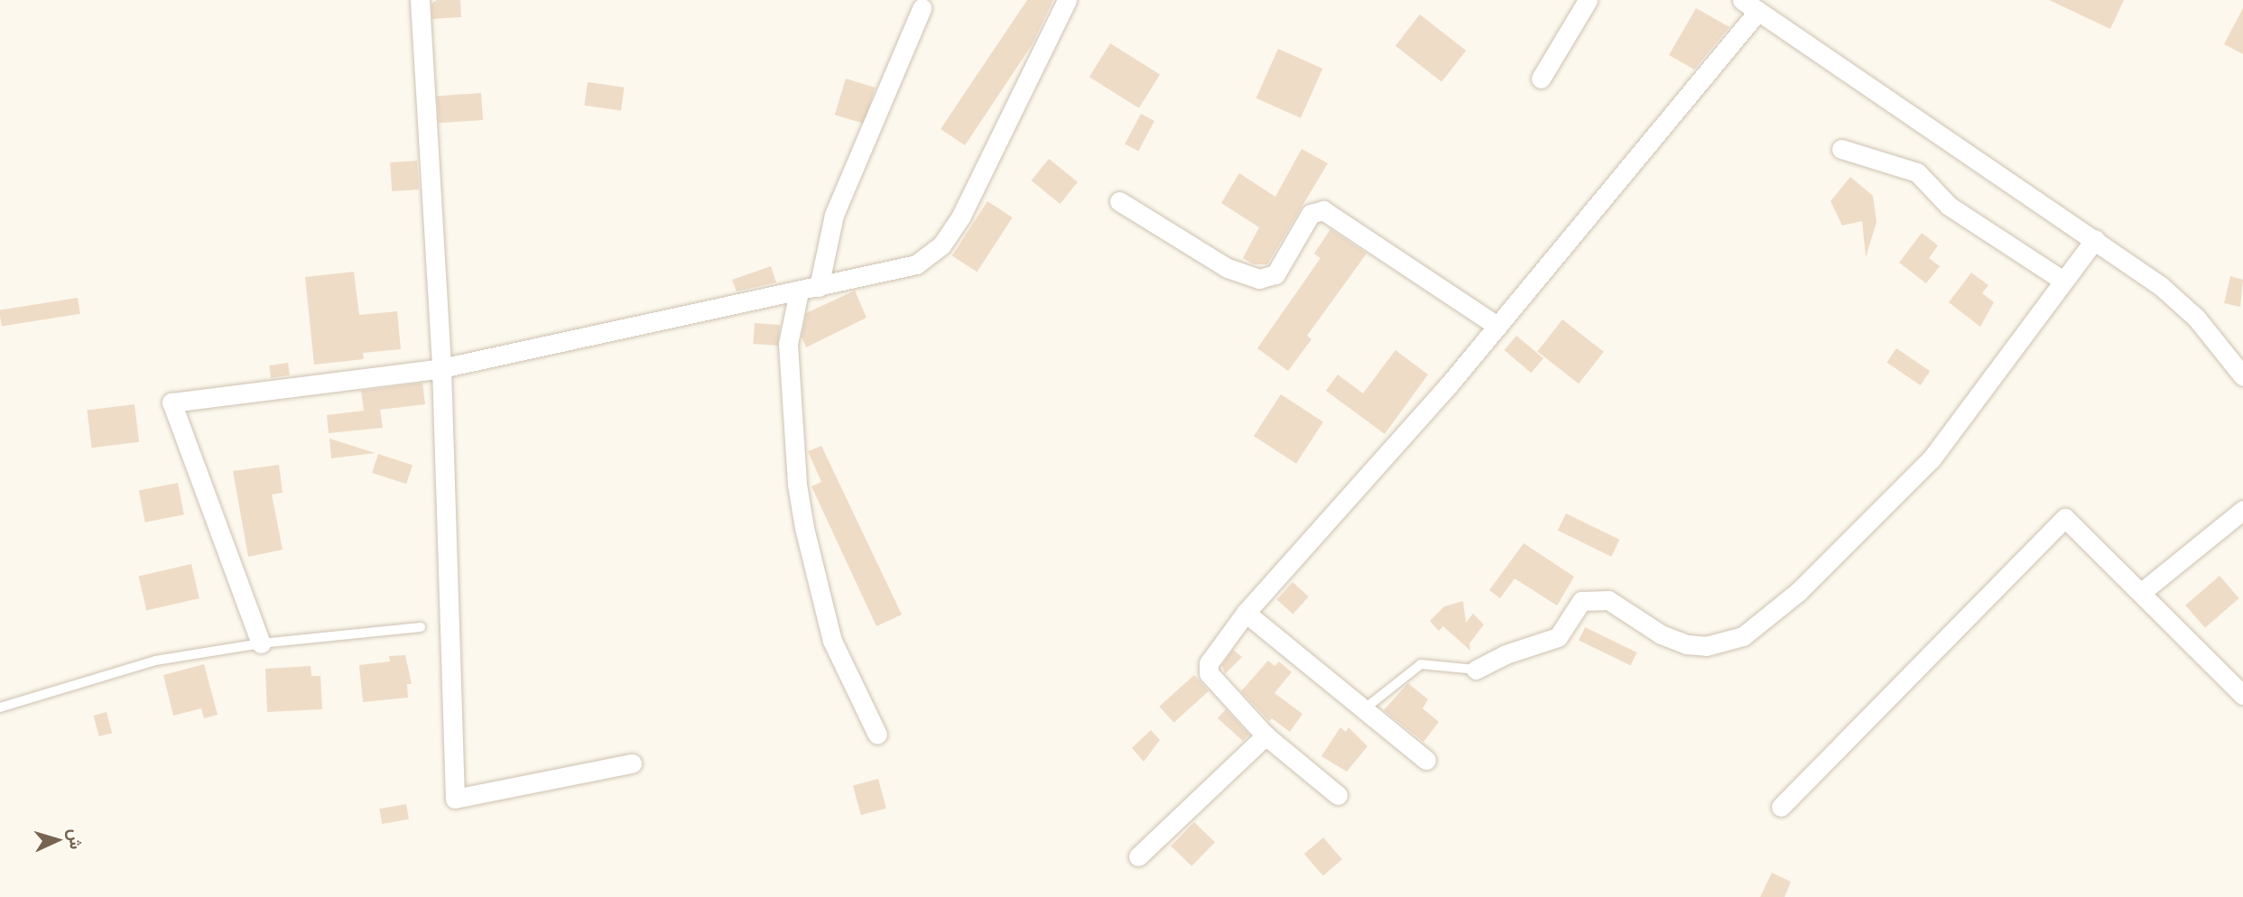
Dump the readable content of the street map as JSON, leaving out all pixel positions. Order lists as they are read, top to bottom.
{
  "north": "right"
}
